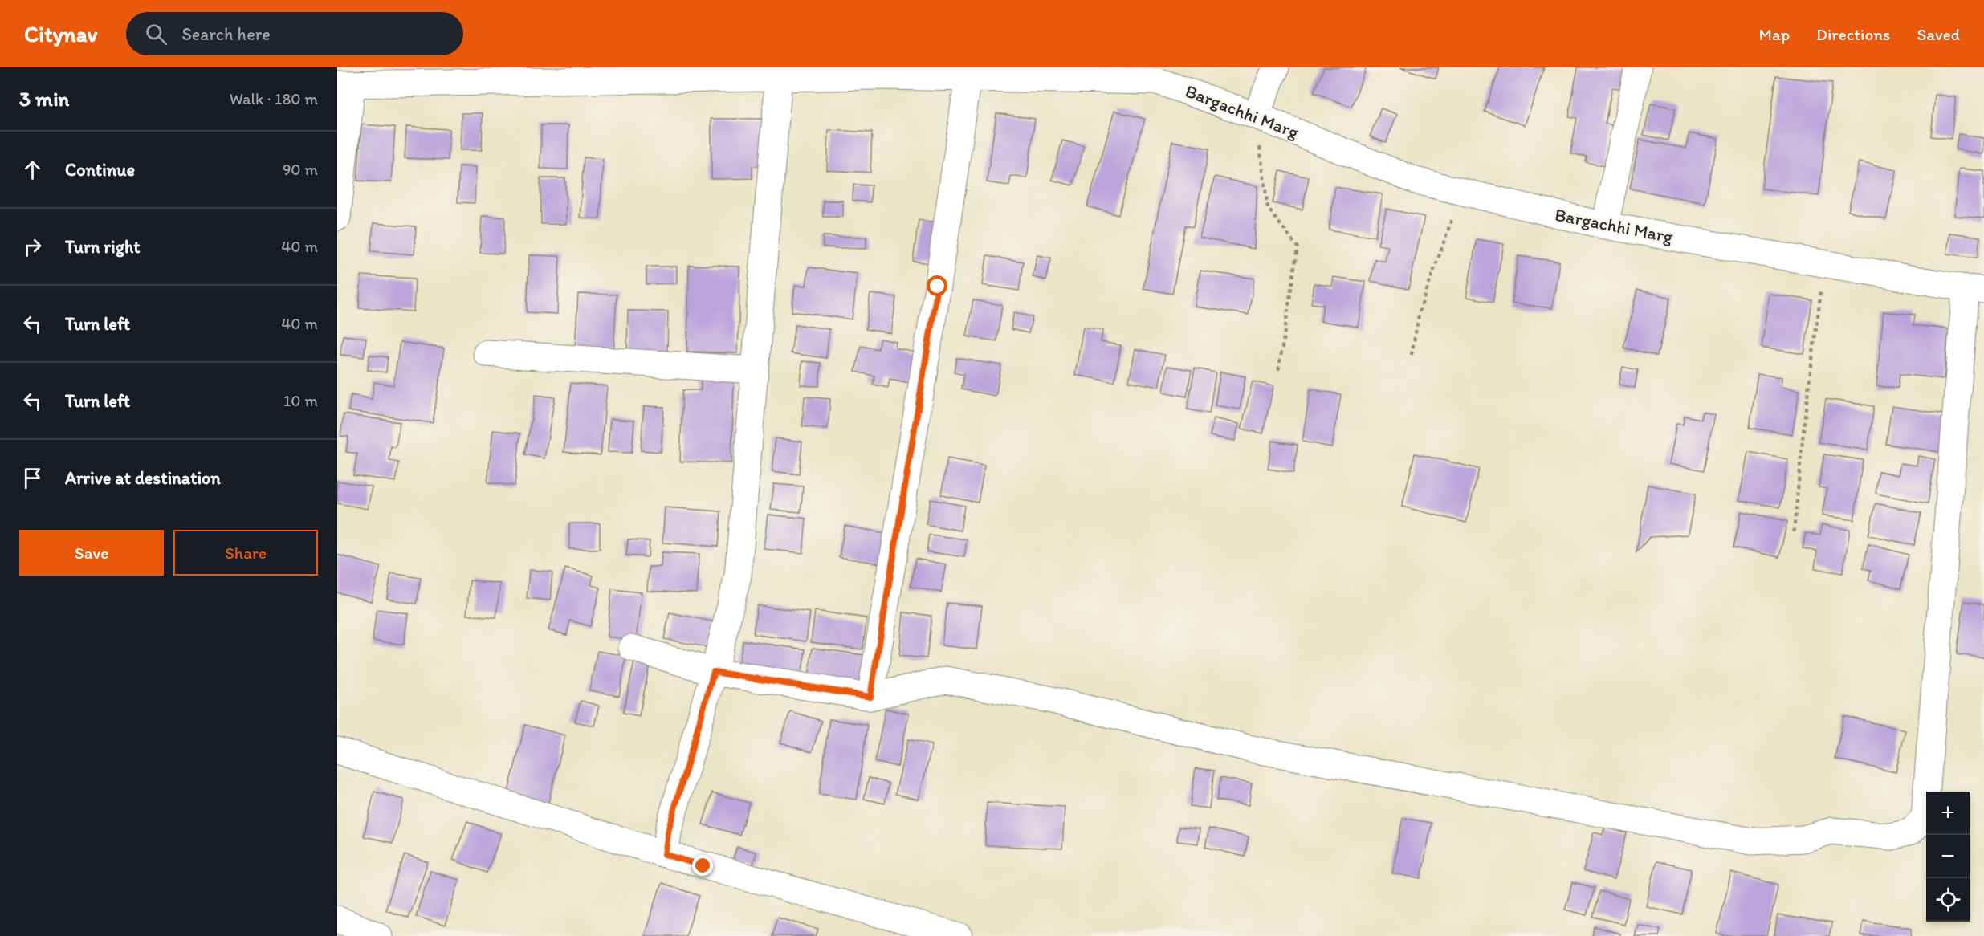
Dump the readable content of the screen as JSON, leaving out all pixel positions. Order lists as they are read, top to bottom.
{
  "streets": {
    "street": ["Bargachhi Marg"]
  },
  "page": {
    "header": "Citynav",
    "search": "Search here",
    "nav": ["Map", "Directions", "Saved"],
    "heading": ["3 min", "Walk · 180 m"],
    "list": [
      ["Continue", "90 m"],
      ["Turn right", "40 m"],
      ["Turn left", "40 m"],
      ["Turn left", "10 m"],
      "Arrive at destination"
    ],
    "buttons": ["Save", "Share"],
    "map_buttons": ["+", "−"]
  }
}
